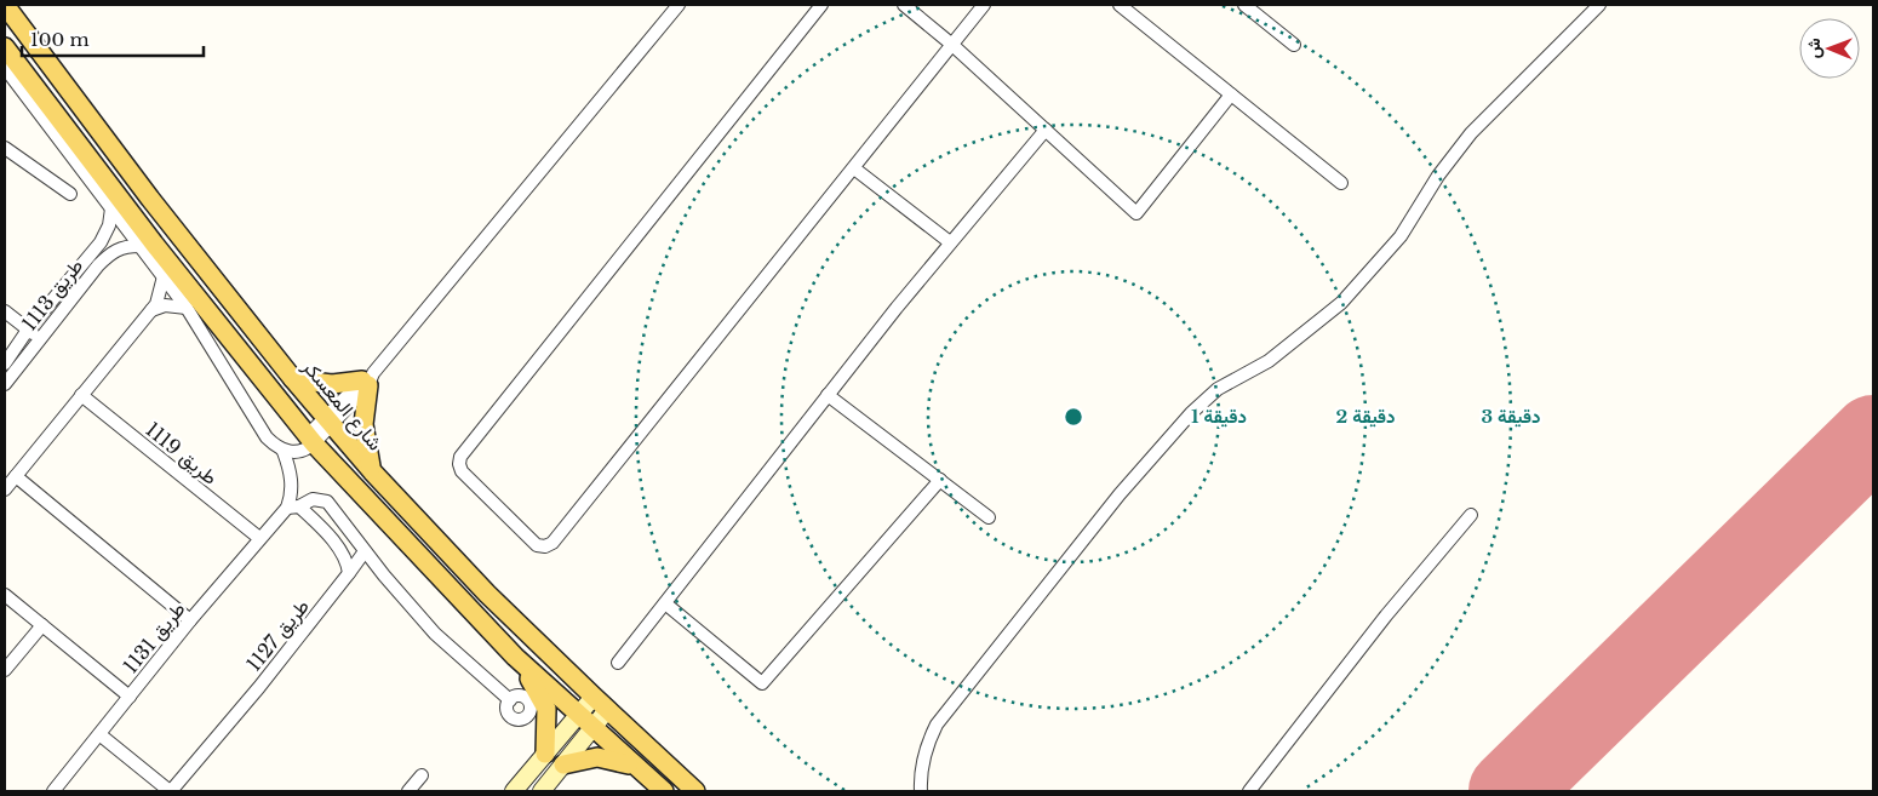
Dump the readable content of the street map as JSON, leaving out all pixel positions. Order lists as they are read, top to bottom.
{
  "streets": {
    "main road": ["شارع المعسكر"],
    "street": [
      "طريق 1113",
      "طريق 1119",
      "طريق 1127",
      "طريق 1131"
    ]
  },
  "crossings": [
    ["طريق 1119", "طريق 1131"]
  ],
  "scale_bar": "100 m",
  "north": "left",
  "rings": ["1 دقيقة", "2 دقيقة", "3 دقيقة"]
}
